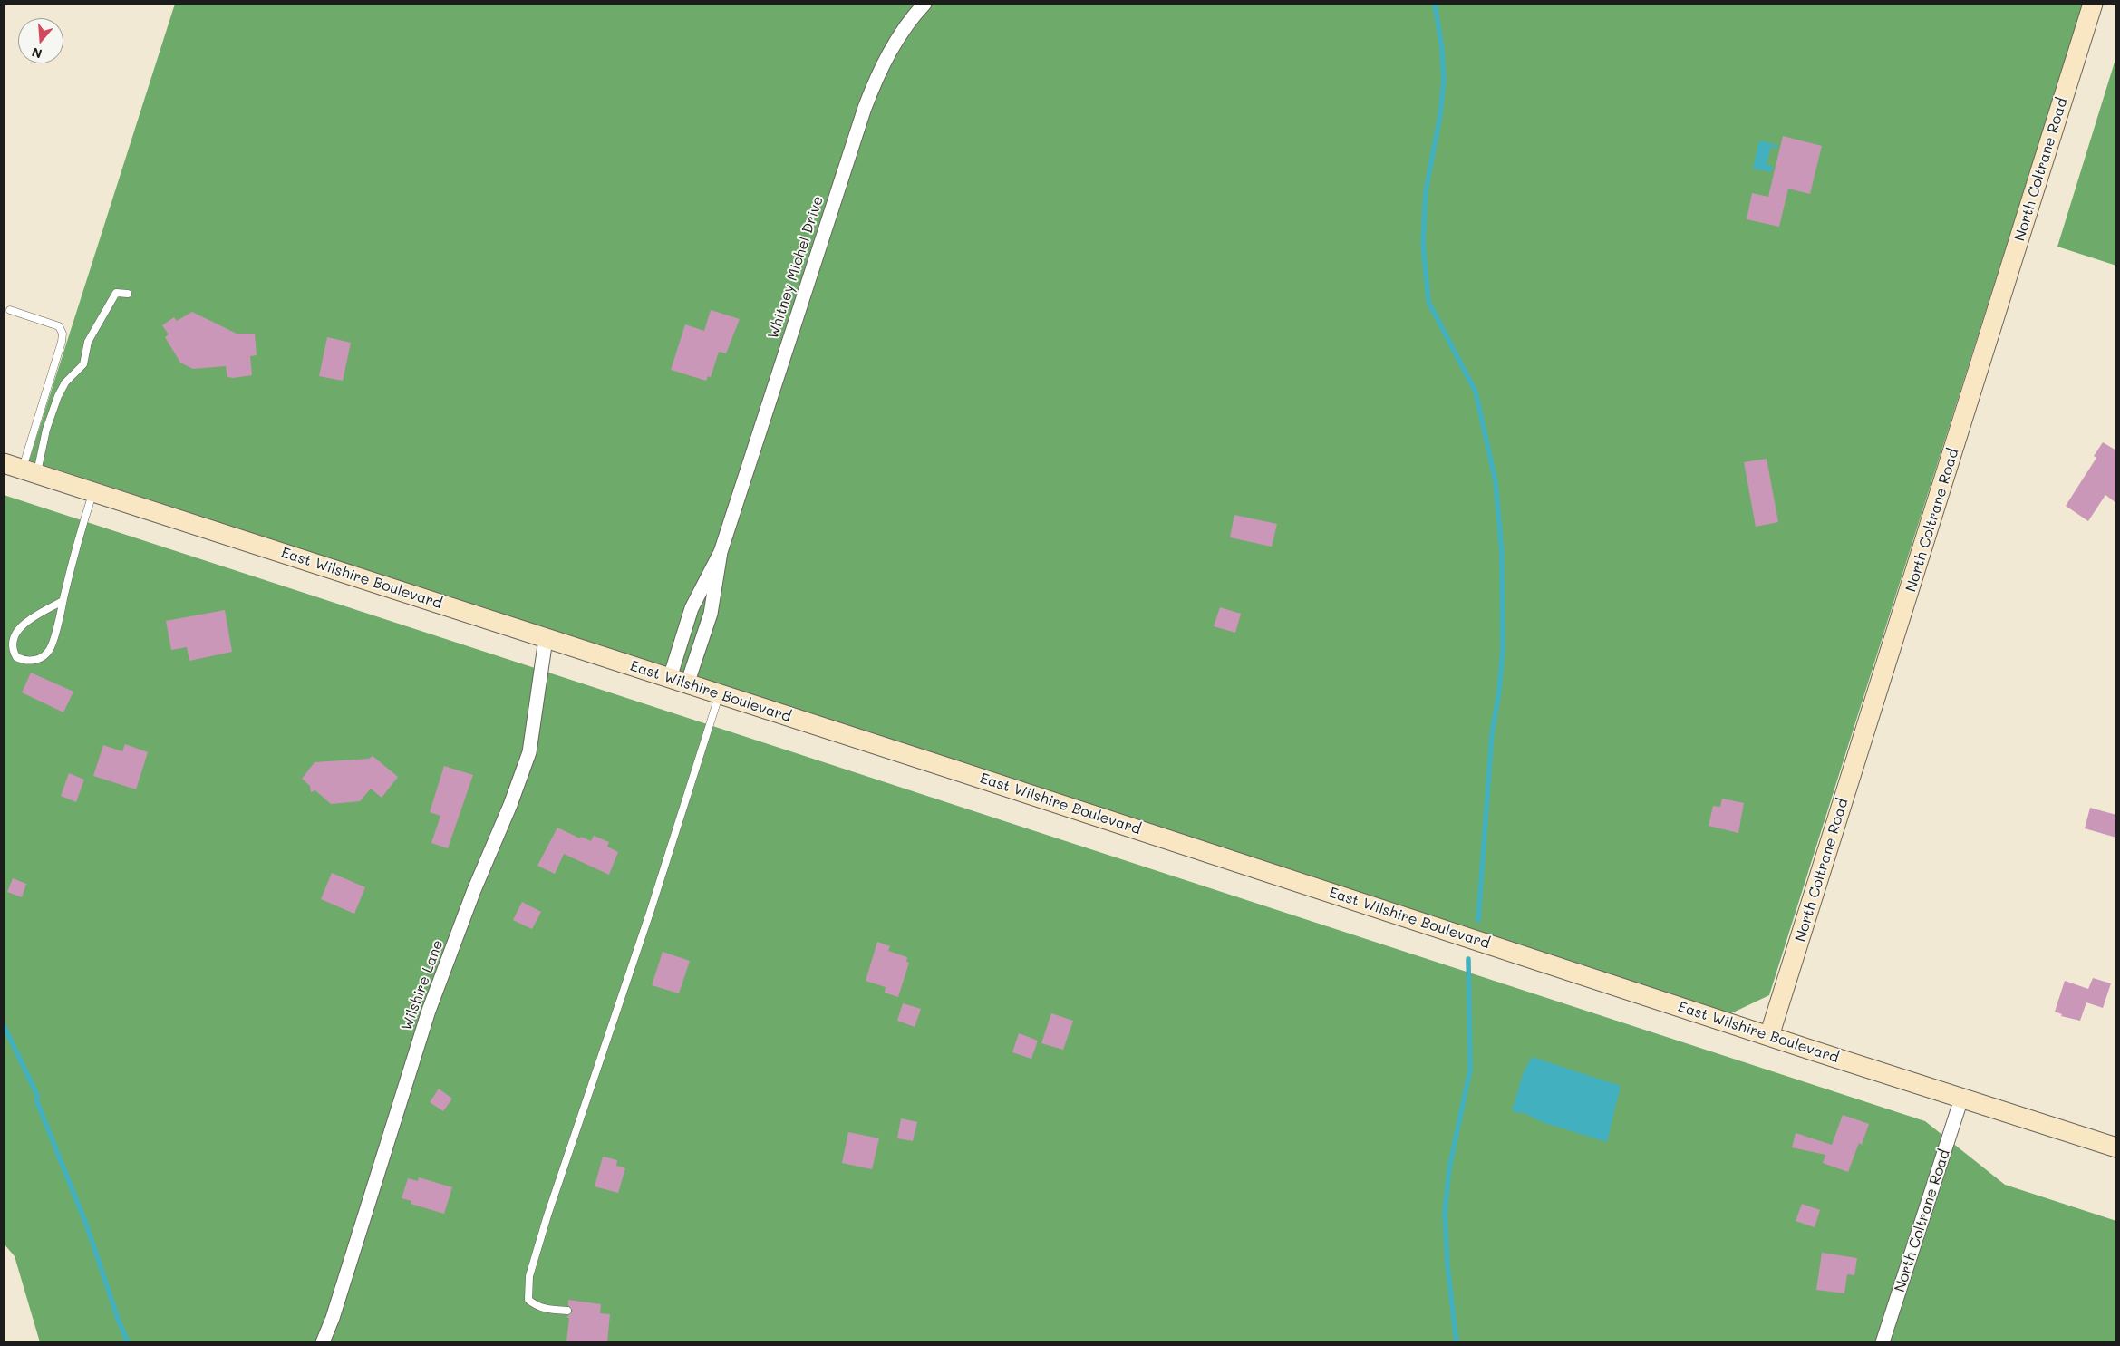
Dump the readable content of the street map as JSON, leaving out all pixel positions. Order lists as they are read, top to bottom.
{
  "streets": {
    "street": [
      "North Coltrane Road",
      "Whitney Michel Drive",
      "East Wilshire Boulevard",
      "Wilshire Lane"
    ]
  },
  "crossings": [
    ["North Coltrane Road", "East Wilshire Boulevard"],
    ["Whitney Michel Drive", "East Wilshire Boulevard"],
    ["East Wilshire Boulevard", "Wilshire Lane"]
  ],
  "north": "bottom"
}
